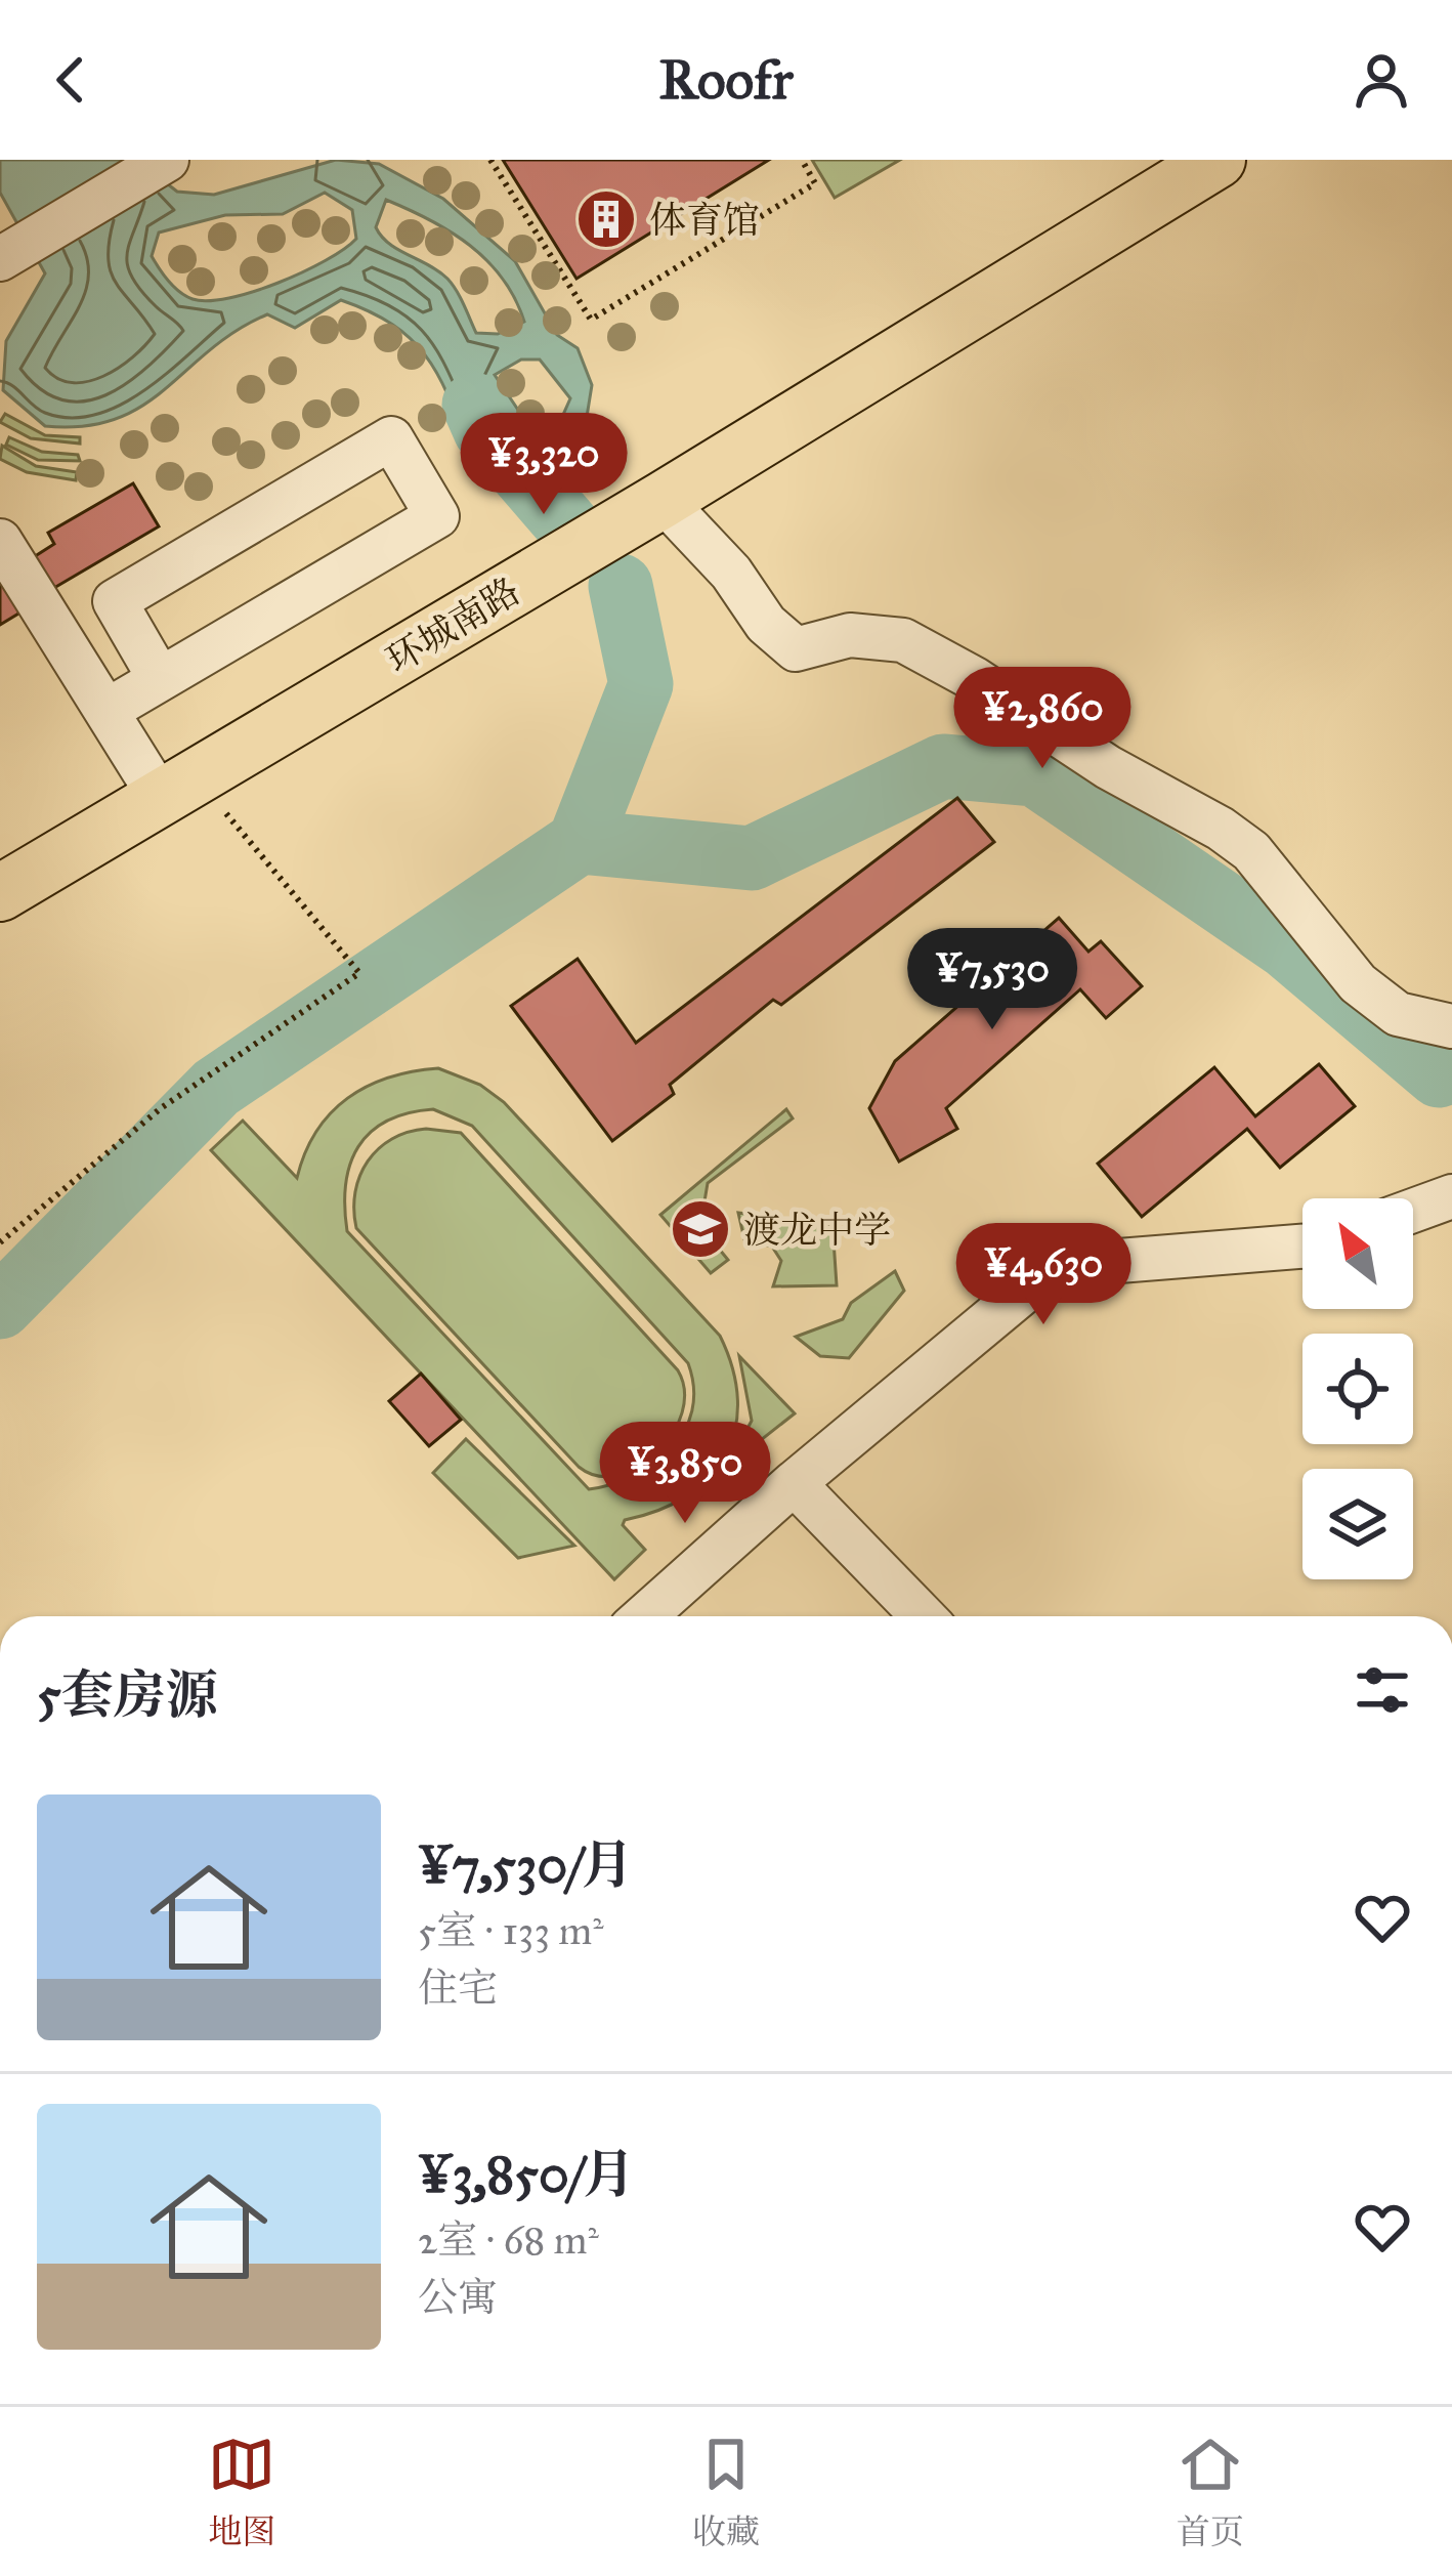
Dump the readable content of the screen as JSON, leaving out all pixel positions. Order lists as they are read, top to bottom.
{
  "streets": {
    "main road": ["环城南路"]
  },
  "places": {
    "building": ["体育馆"],
    "school or university": ["渡龙中学"]
  },
  "north": "top left",
  "page": {
    "header": "Roofr",
    "price": [
      "¥3,320",
      "¥2,860",
      "¥7,530",
      "¥4,630",
      "¥3,850"
    ],
    "heading": "5套房源",
    "list": [
      {
        "name": "¥7,530/月",
        "note": "5室 · 133 m² · 住宅"
      },
      {
        "name": "¥3,850/月",
        "note": "2室 · 68 m² · 公寓"
      }
    ],
    "tabs": ["地图", "收藏", "首页"]
  }
}
